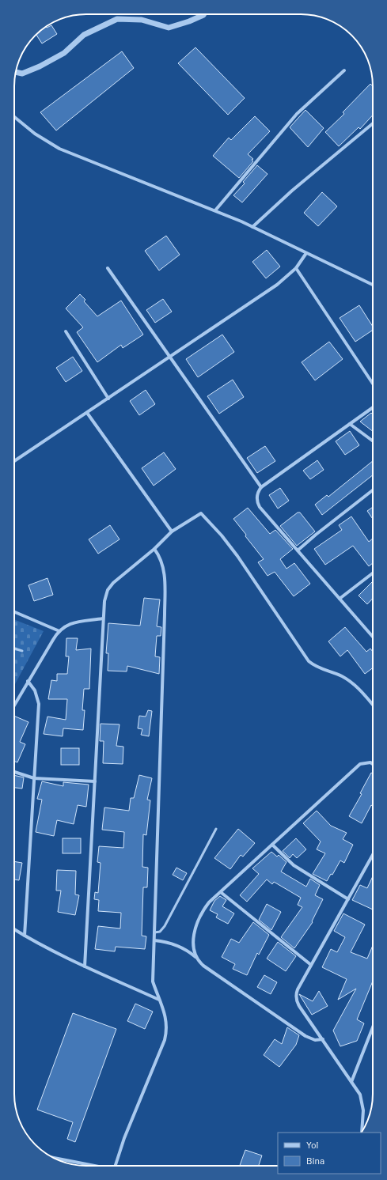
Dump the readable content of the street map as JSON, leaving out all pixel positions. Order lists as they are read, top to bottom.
{
  "legend": ["Yol", "Bina"]
}
